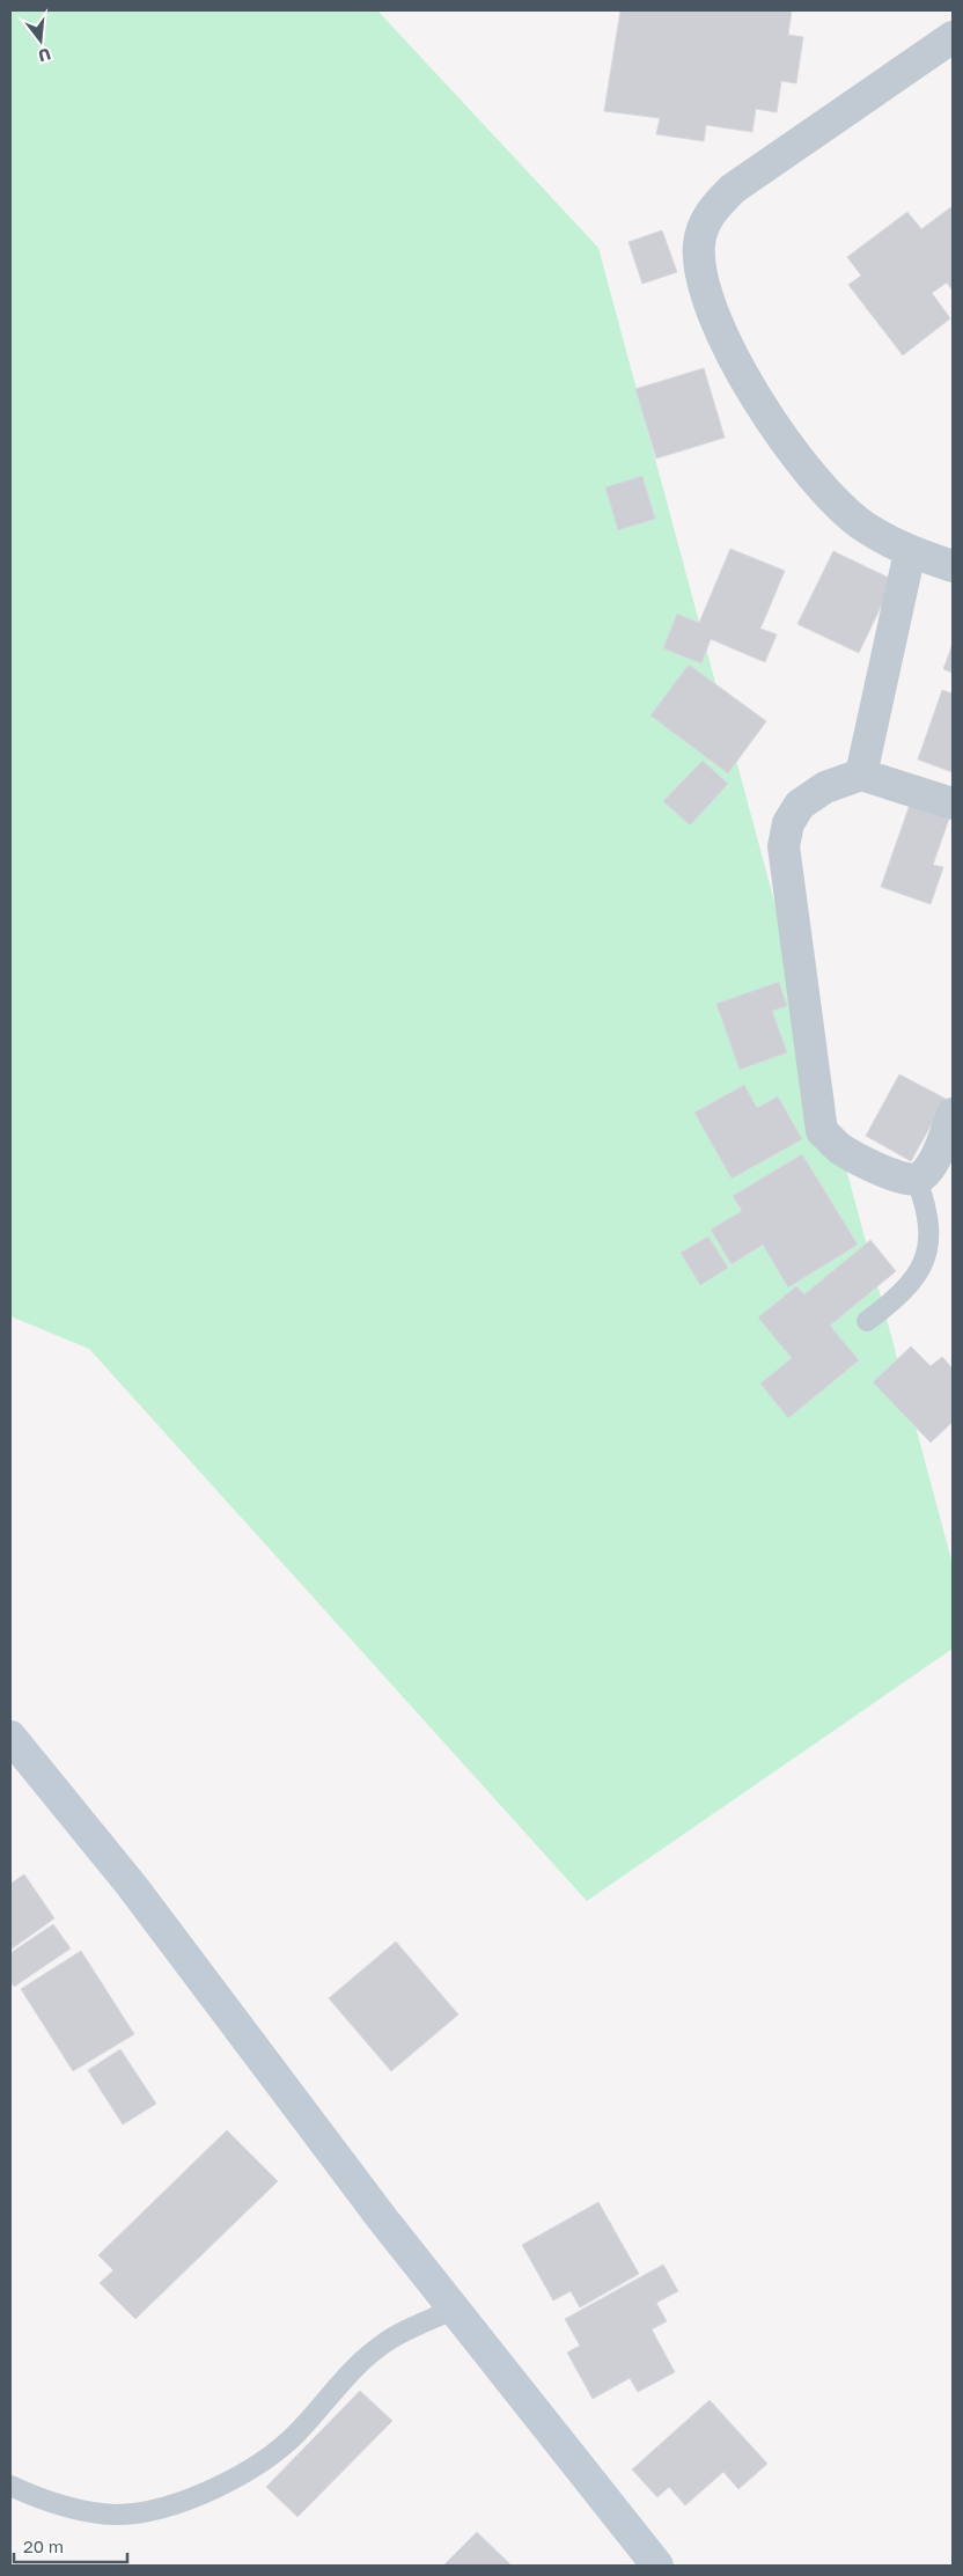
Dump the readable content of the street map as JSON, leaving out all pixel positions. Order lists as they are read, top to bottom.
{
  "scale_bar": "20 m",
  "north": "bottom"
}
